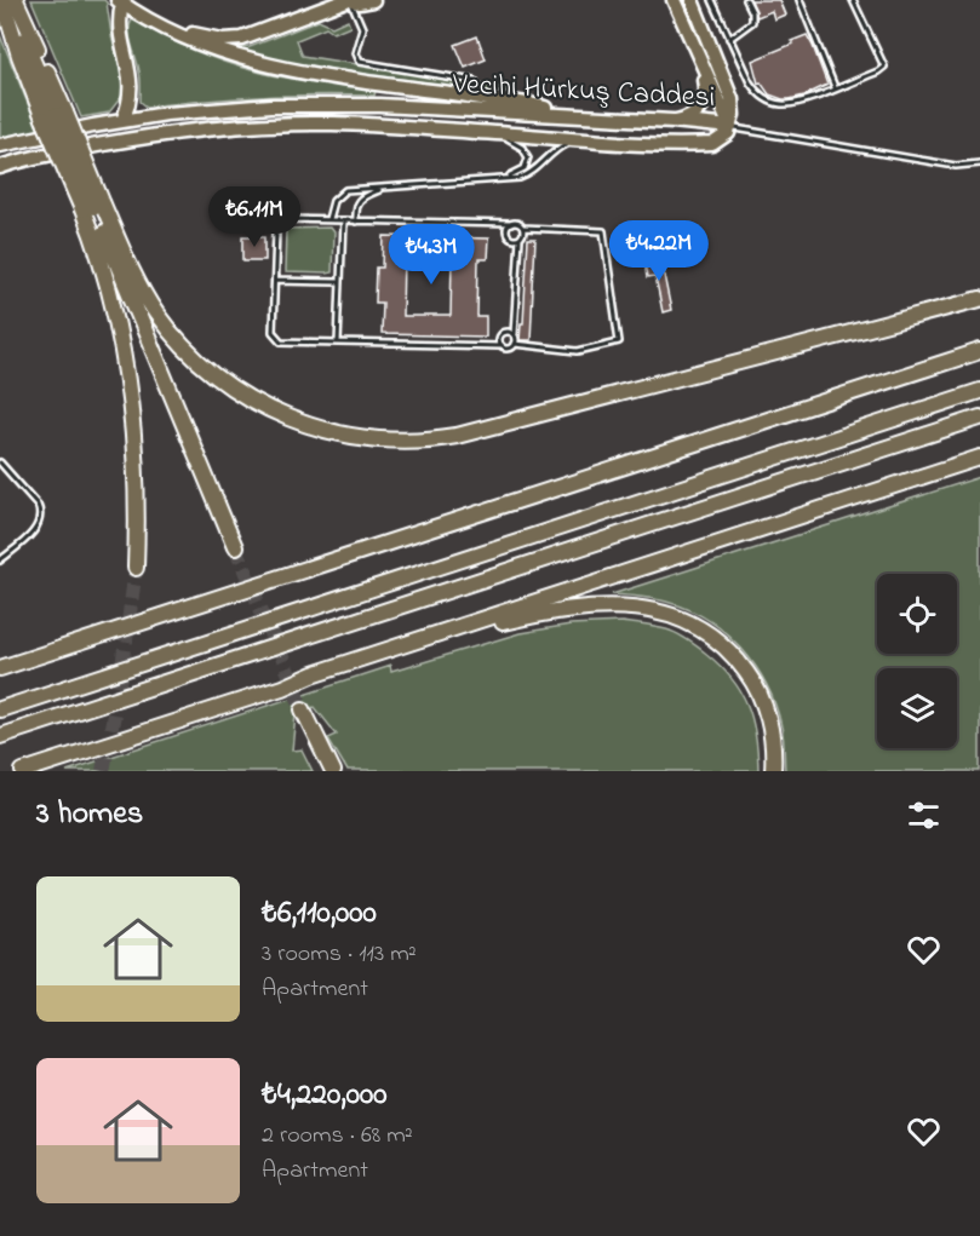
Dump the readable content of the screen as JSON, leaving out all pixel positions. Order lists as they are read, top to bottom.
{
  "streets": {
    "main road": ["Vecihi Hürkuş Caddesi"]
  },
  "page": {
    "price": ["₺6.11M", "₺4.22M", "₺4.3M"],
    "heading": "3 homes",
    "list": [
      {
        "name": "₺6,110,000",
        "note": "3 rooms · 113 m² · Apartment"
      },
      {
        "name": "₺4,220,000",
        "note": "2 rooms · 68 m² · Apartment"
      }
    ]
  }
}
